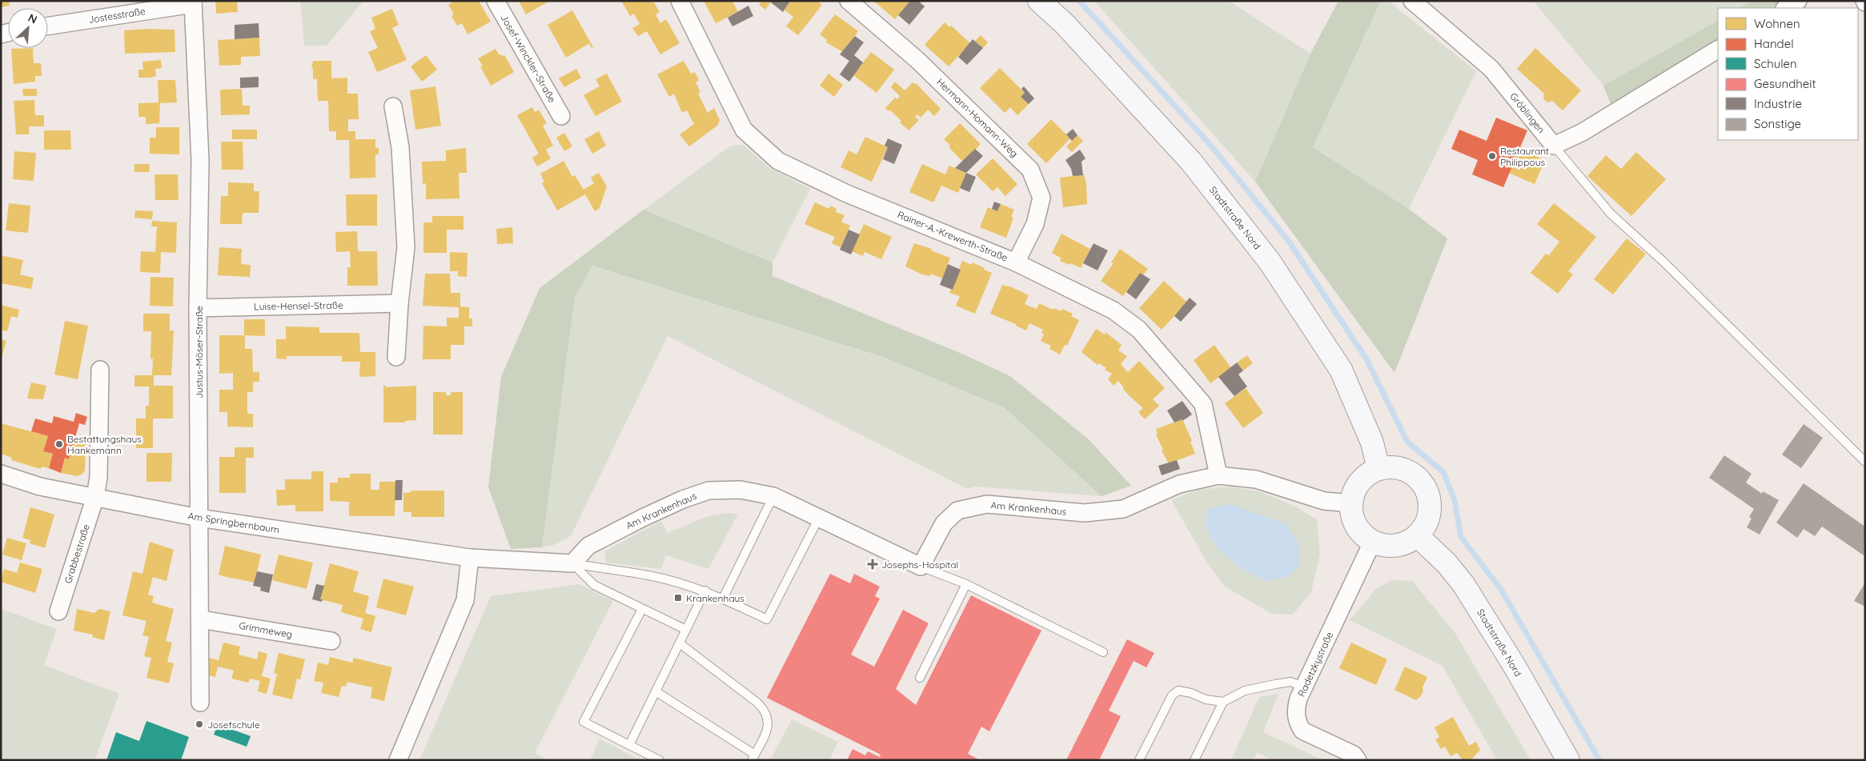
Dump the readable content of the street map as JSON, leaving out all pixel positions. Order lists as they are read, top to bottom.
{
  "streets": {
    "main road": ["Stadtstraße Nord"],
    "street": [
      "Jostesstraße",
      "Josef-Winckler-Straße",
      "Gröblingen",
      "Hermann-Homann-Weg",
      "Rainer-A.-Krewerth-Straße",
      "Luise-Hensel-Straße",
      "Justus-Möser-Straße",
      "Am Krankenhaus",
      "Am Springbernbaum",
      "Grabbestraße",
      "Grimmeweg",
      "Radetzkystraße"
    ]
  },
  "crossings": [
    ["Jostesstraße", "Justus-Möser-Straße"],
    ["Hermann-Homann-Weg", "Rainer-A.-Krewerth-Straße"],
    ["Stadtstraße Nord", "Am Krankenhaus"],
    ["Stadtstraße Nord", "Radetzkystraße"],
    ["Rainer-A.-Krewerth-Straße", "Am Krankenhaus"],
    ["Luise-Hensel-Straße", "Justus-Möser-Straße"],
    ["Justus-Möser-Straße", "Am Springbernbaum"],
    ["Justus-Möser-Straße", "Grimmeweg"],
    ["Am Krankenhaus", "Radetzkystraße"],
    ["Am Springbernbaum", "Grabbestraße"]
  ],
  "places": {
    "other": ["Restaurant Philippous", "Bestattungshaus Hankemann", "Josefschule"],
    "health": ["Josephs-Hospital"],
    "transit": ["Krankenhaus"]
  },
  "legend": [
    "Wohnen",
    "Handel",
    "Schulen",
    "Gesundheit",
    "Industrie",
    "Sonstige"
  ],
  "north": "top right"
}
